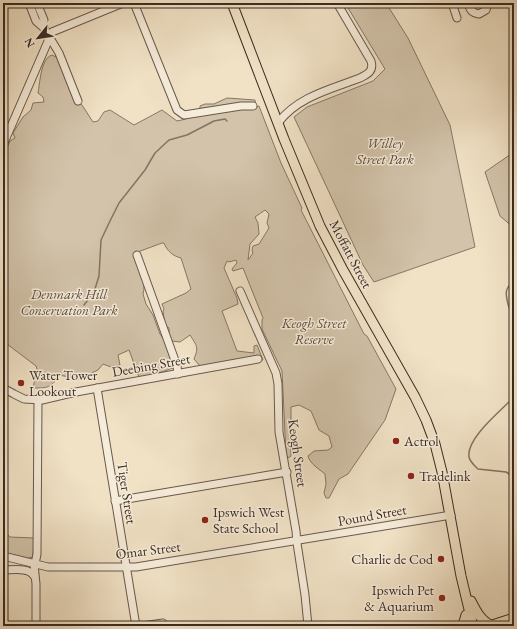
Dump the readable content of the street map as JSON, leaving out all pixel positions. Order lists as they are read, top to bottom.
{
  "streets": {
    "main road": ["Moffatt Street"],
    "street": [
      "Deebing Street",
      "Keogh Street",
      "Tiger Street",
      "Pound Street",
      "Omar Street"
    ]
  },
  "crossings": [
    ["Moffatt Street", "Pound Street"],
    ["Deebing Street", "Tiger Street"],
    ["Keogh Street", "Pound Street"],
    ["Keogh Street", "Omar Street"],
    ["Tiger Street", "Omar Street"],
    ["Pound Street", "Omar Street"]
  ],
  "parks": ["Willey Street Park", "Denmark Hill Conservation Park", "Keogh Street Reserve"],
  "places": [
    "Water Tower Lookout",
    "Actrol",
    "Tradelink",
    "Ipswich West State School",
    "Charlie de Cod",
    "Ipswich Pet & Aquarium"
  ],
  "north": "bottom left"
}
